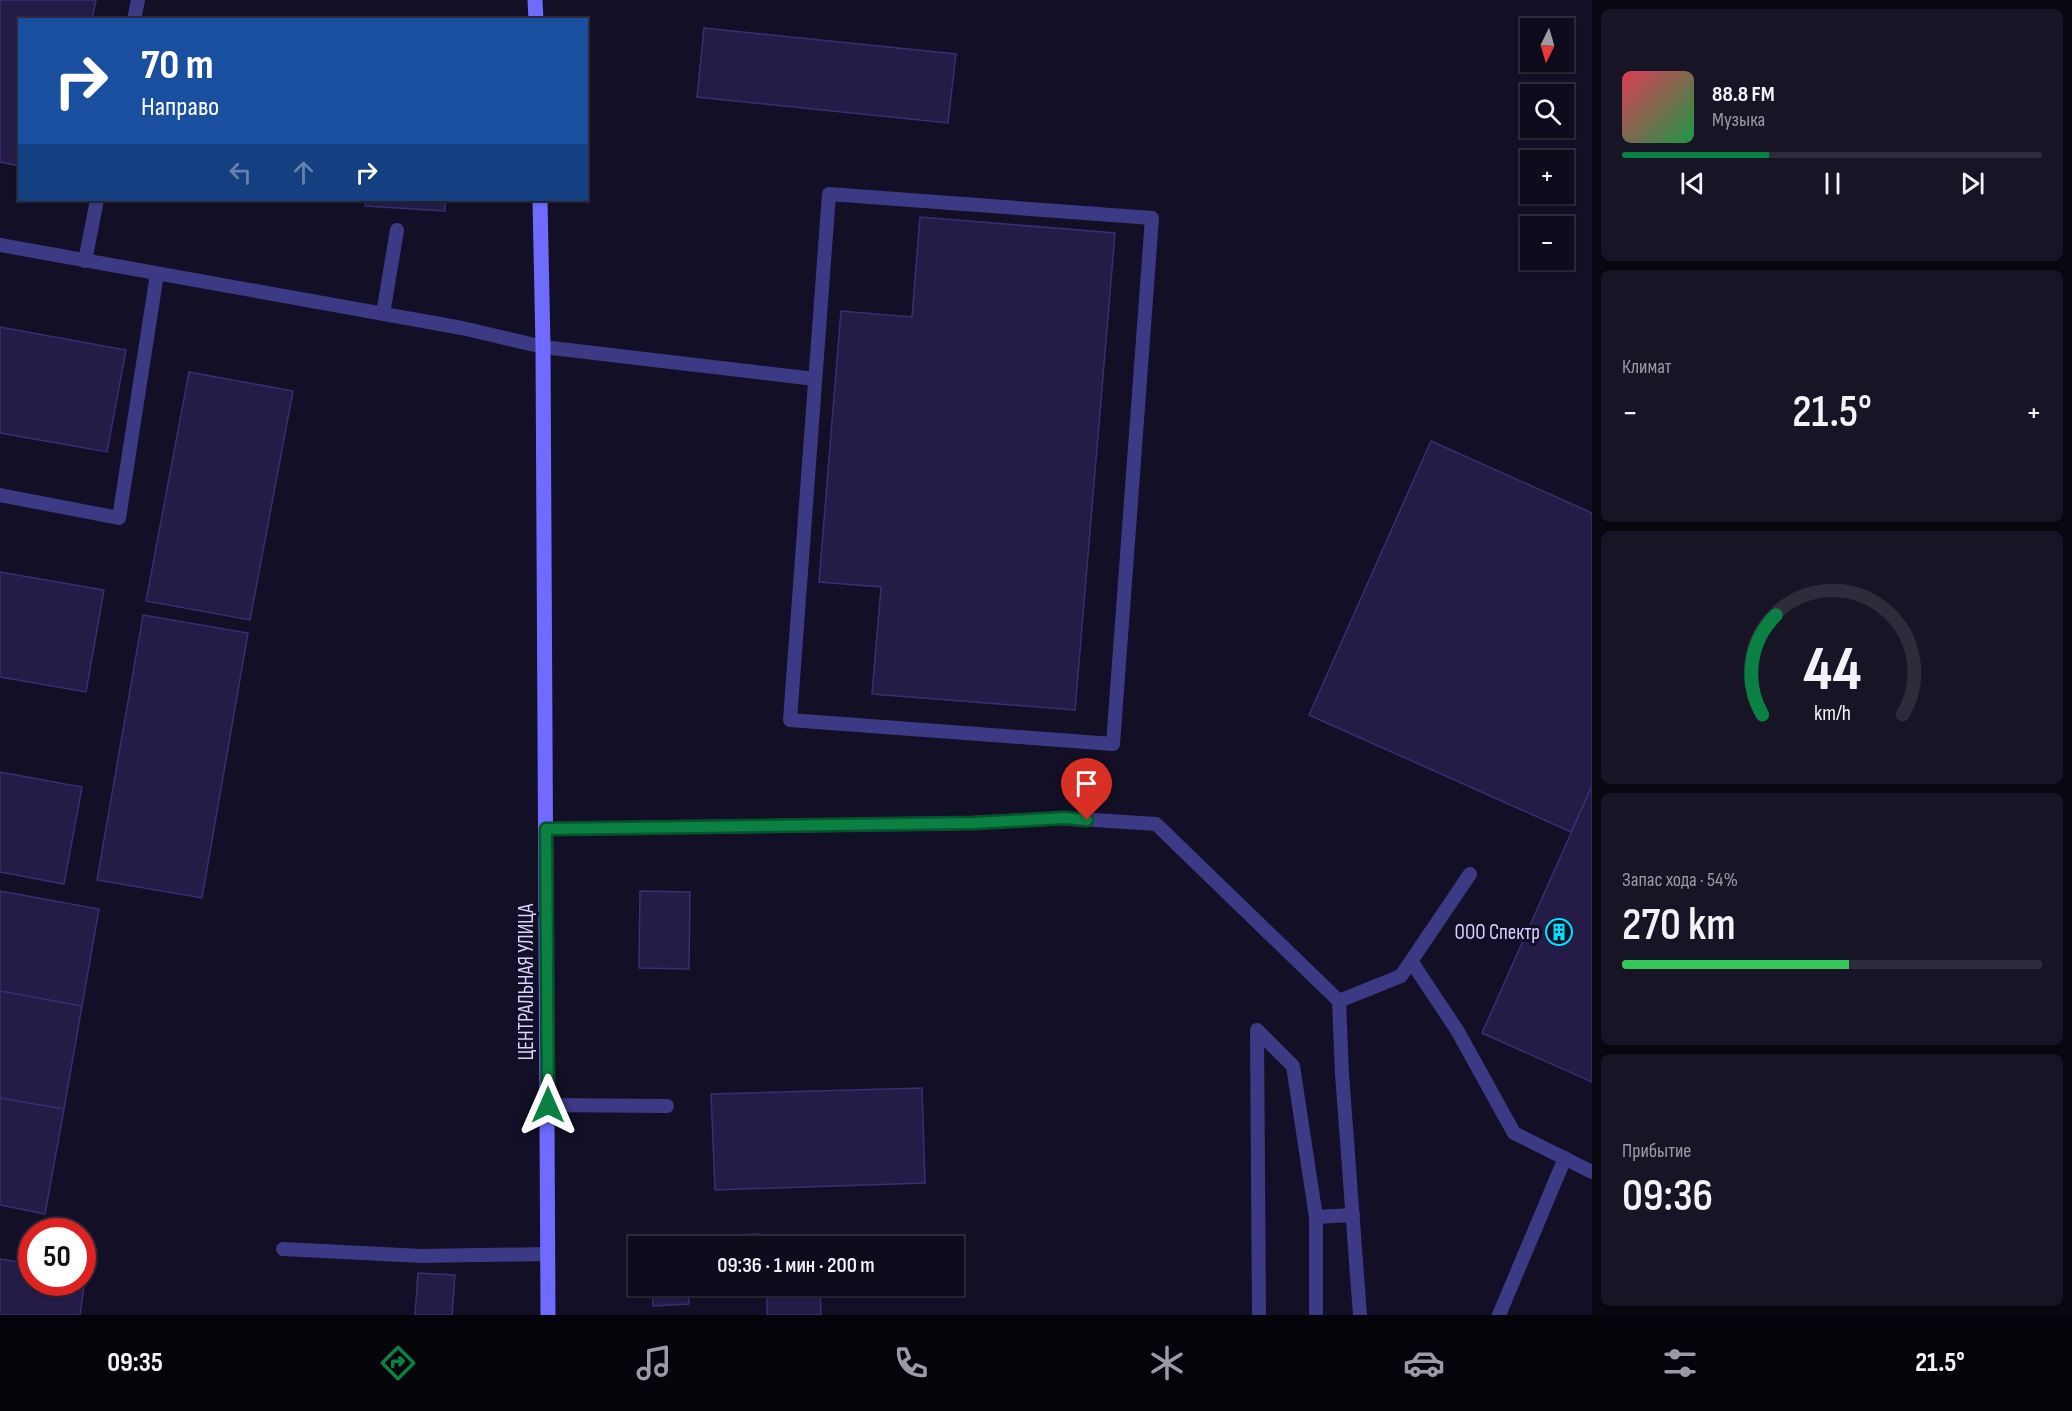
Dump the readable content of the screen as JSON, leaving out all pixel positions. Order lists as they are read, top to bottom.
{
  "streets": {
    "main road": ["ЦЕНТРАЛЬНАЯ УЛИЦА"]
  },
  "places": {
    "building": ["ООО Спектр"]
  },
  "north": "bottom",
  "page": {
    "map_buttons": ["+", "−"],
    "turn": ["70 m", "Направо"],
    "song": ["88.8 FM", "Музыка"],
    "tile": [
      "Климат",
      ["Запас хода · 54%", "270 km"],
      ["Прибытие", "09:36"]
    ],
    "heat": ["−", "21.5°", "+"],
    "limit": "50",
    "trip": "09:36 · 1 мин · 200 m",
    "tabs": ["09:35", "21.5°"],
    "gauge": ["44", "km/h"]
  }
}
